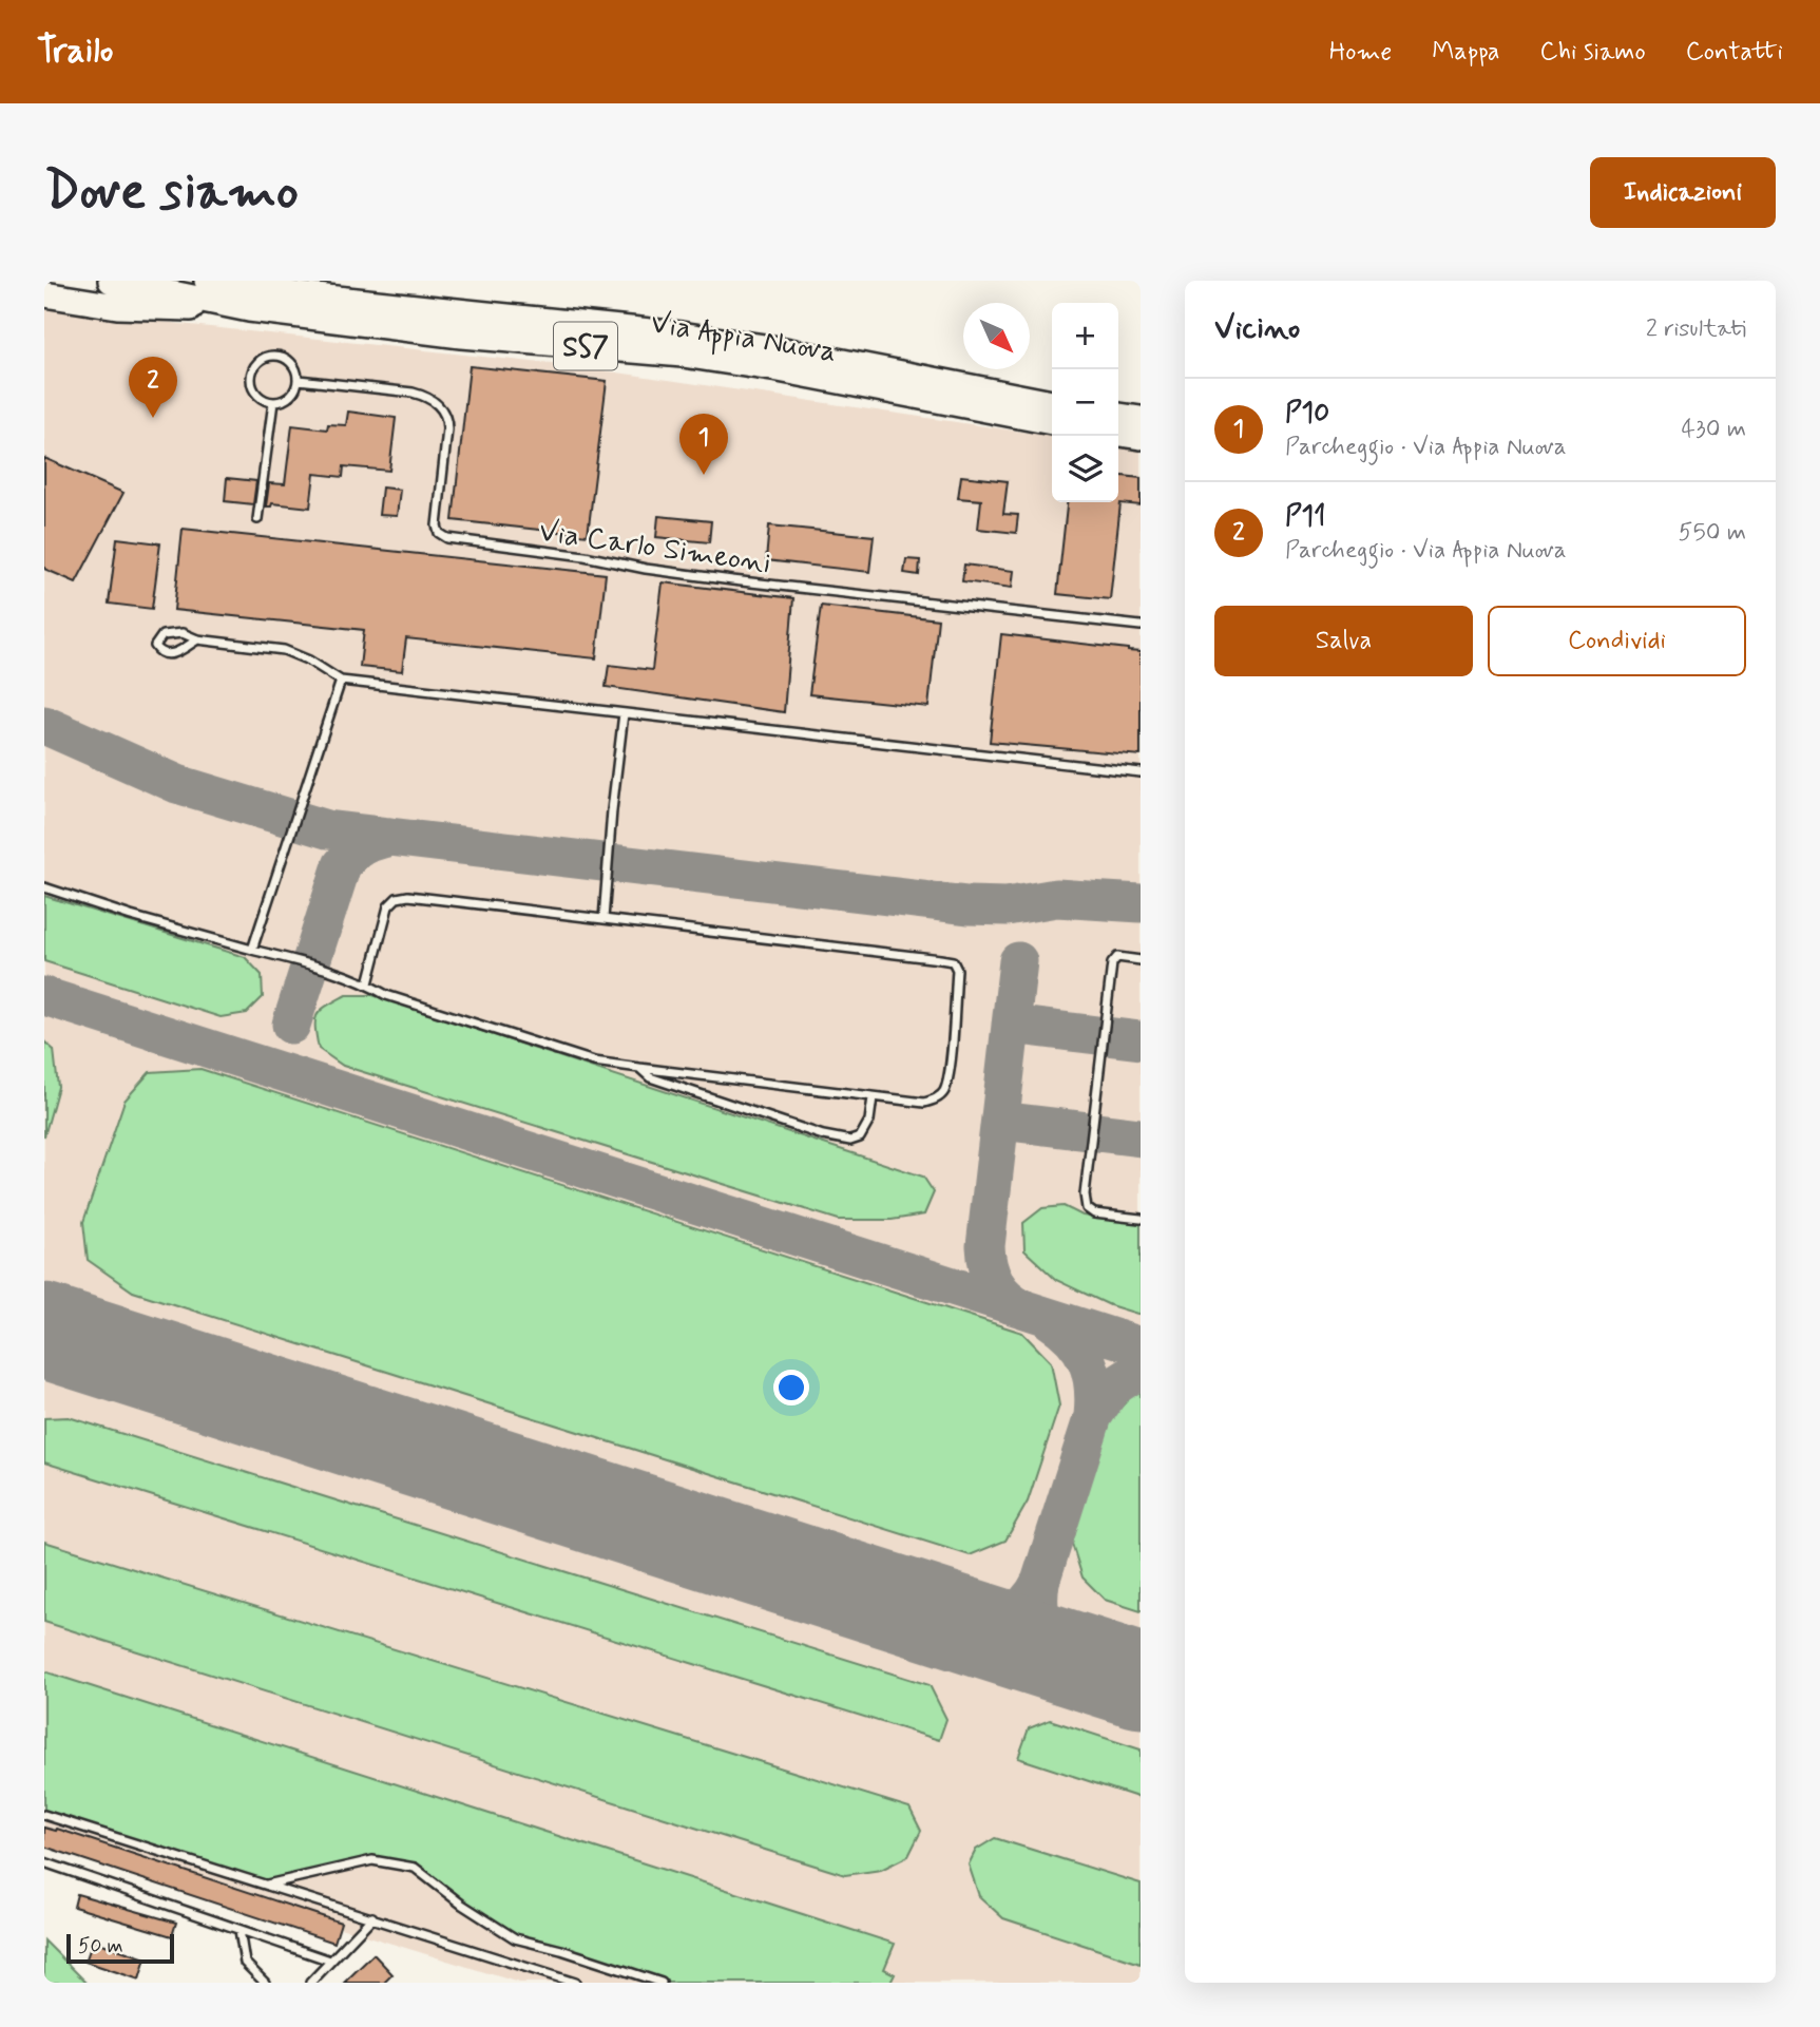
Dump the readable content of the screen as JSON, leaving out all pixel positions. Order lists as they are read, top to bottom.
{
  "streets": {
    "main road": ["Via Appia Nuova", "SS7"],
    "lane": ["Via Carlo Simeoni"]
  },
  "scale_bar": "50 m",
  "north": "bottom right",
  "page": {
    "header": "Trailo",
    "nav": [
      "Home",
      "Mappa",
      "Chi siamo",
      "Contatti"
    ],
    "buttons": [
      "Indicazioni",
      ["Salva", "Condividi"]
    ],
    "title": "Dove siamo",
    "heading": ["Vicino", "2 risultati"],
    "map_buttons": ["+", "−"],
    "pins": ["2", "1"],
    "list": [
      {
        "mark": "1",
        "name": "P10",
        "note": "Parcheggio · Via Appia Nuova",
        "value": "430 m"
      },
      {
        "mark": "2",
        "name": "P11",
        "note": "Parcheggio · Via Appia Nuova",
        "value": "550 m"
      }
    ],
    "scale": "50 m"
  }
}
